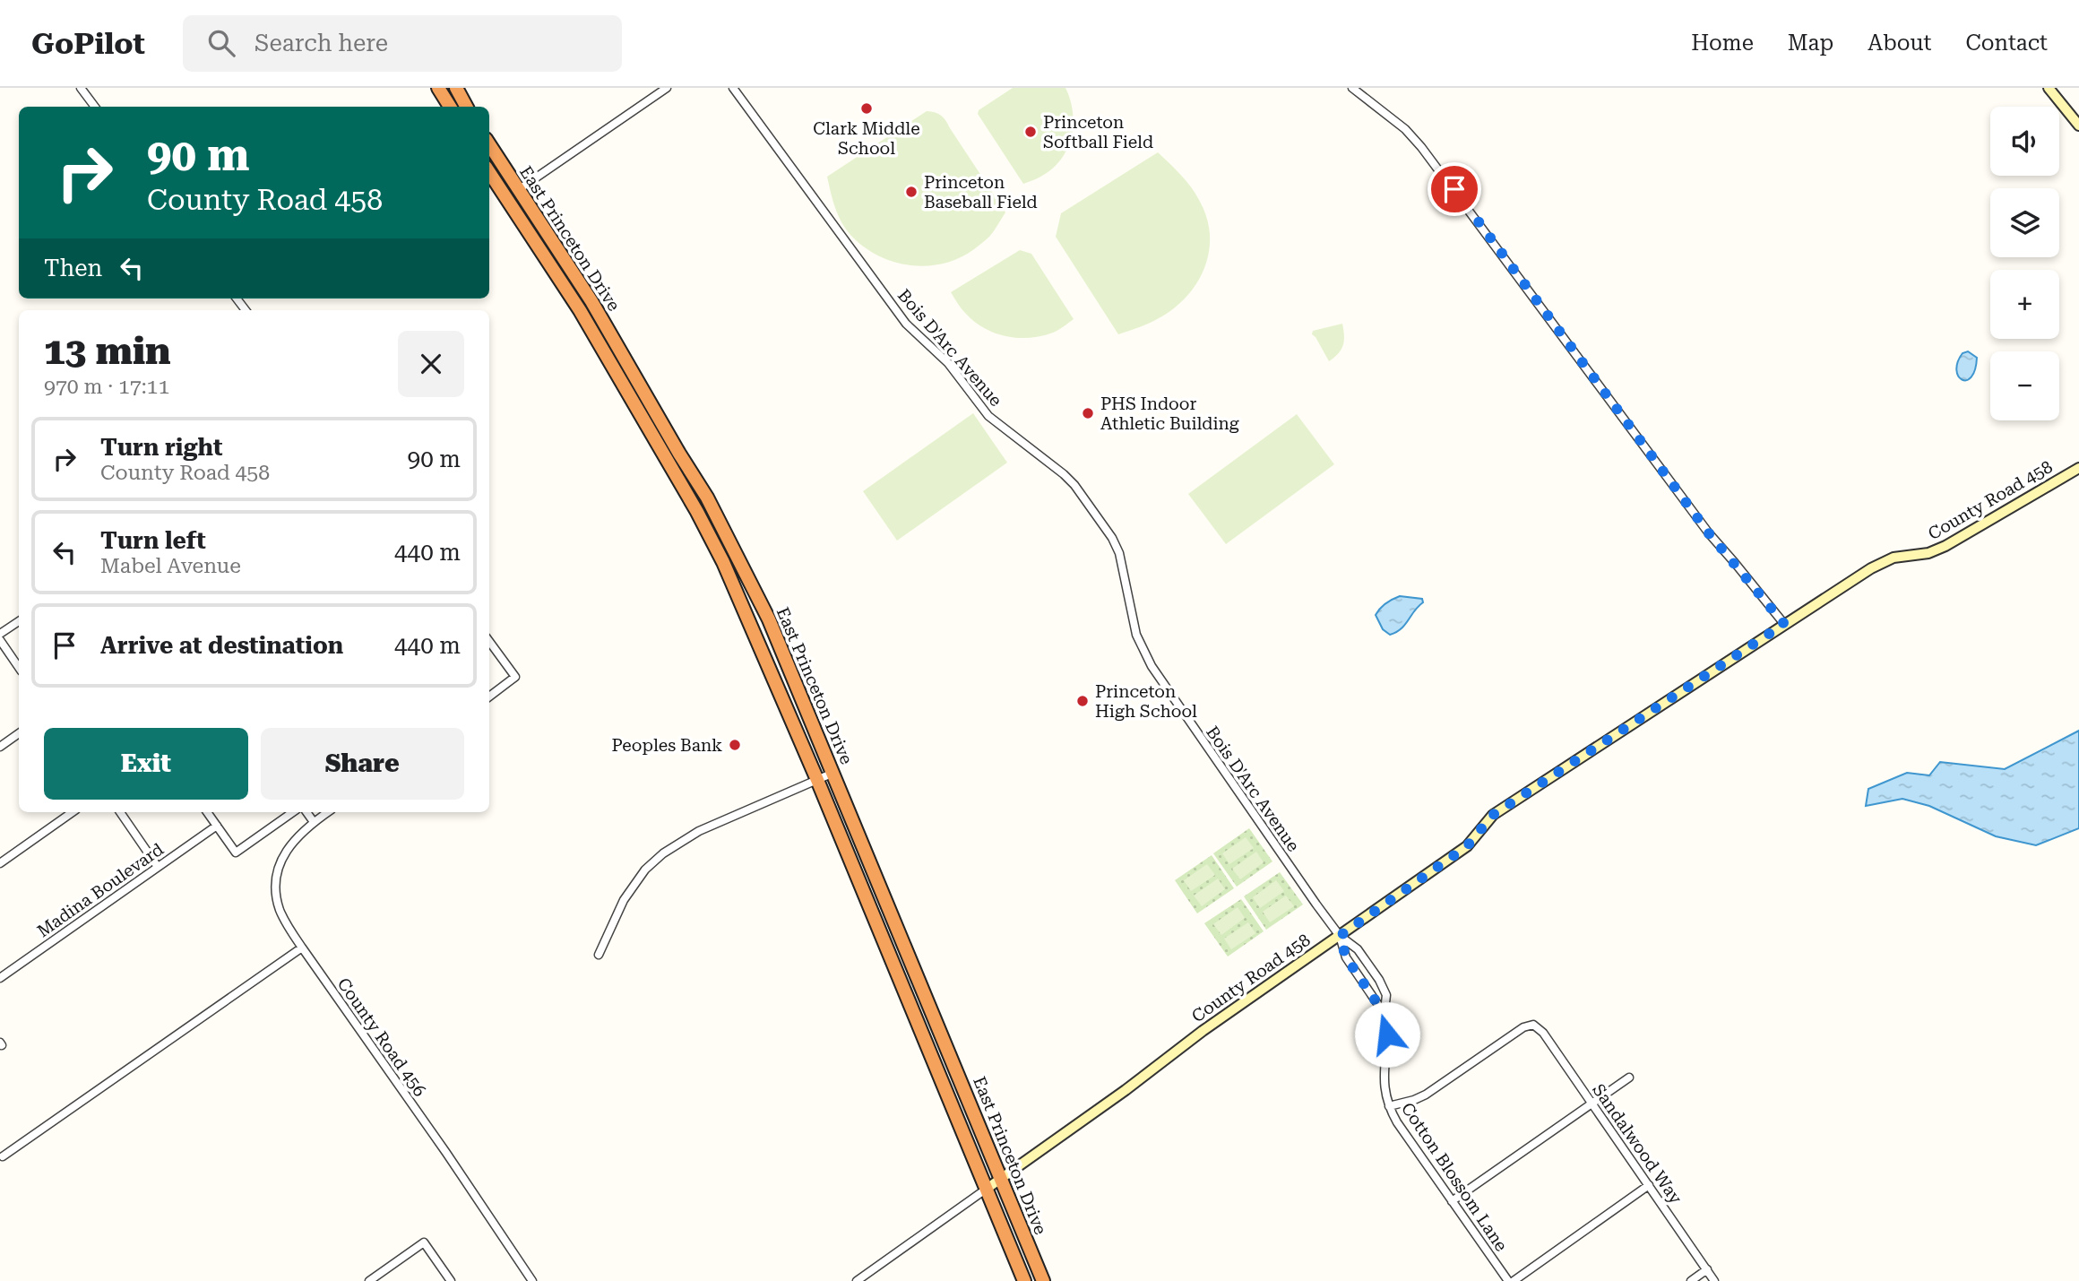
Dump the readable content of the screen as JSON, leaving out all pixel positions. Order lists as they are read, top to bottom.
{
  "streets": {
    "highway": ["East Princeton Drive"],
    "street": [
      "Bois D'Arc Avenue",
      "County Road 458",
      "Madina Boulevard",
      "County Road 456",
      "Sandalwood Way",
      "Cotton Blossom Lane"
    ]
  },
  "crossings": [
    ["East Princeton Drive", "County Road 458"],
    ["Bois D'Arc Avenue", "County Road 458"],
    ["Bois D'Arc Avenue", "Cotton Blossom Lane"],
    ["County Road 458", "Cotton Blossom Lane"],
    ["Sandalwood Way", "Cotton Blossom Lane"]
  ],
  "places": [
    "Clark Middle School",
    "Princeton Softball Field",
    "Princeton Baseball Field",
    "PHS Indoor Athletic Building",
    "Princeton High School",
    "Peoples Bank"
  ],
  "page": {
    "header": "GoPilot",
    "search": "Search here",
    "nav": [
      "Home",
      "Map",
      "About",
      "Contact"
    ],
    "map_buttons": ["+", "−"],
    "turn": ["90 m", "County Road 458"],
    "then": "Then",
    "heading": ["13 min", "970 m · 17:11"],
    "list": [
      {
        "name": "Turn right",
        "note": "County Road 458",
        "value": "90 m"
      },
      {
        "name": "Turn left",
        "note": "Mabel Avenue",
        "value": "440 m"
      },
      {
        "name": "Arrive at destination",
        "value": "440 m"
      }
    ],
    "buttons": ["Exit", "Share"]
  }
}
